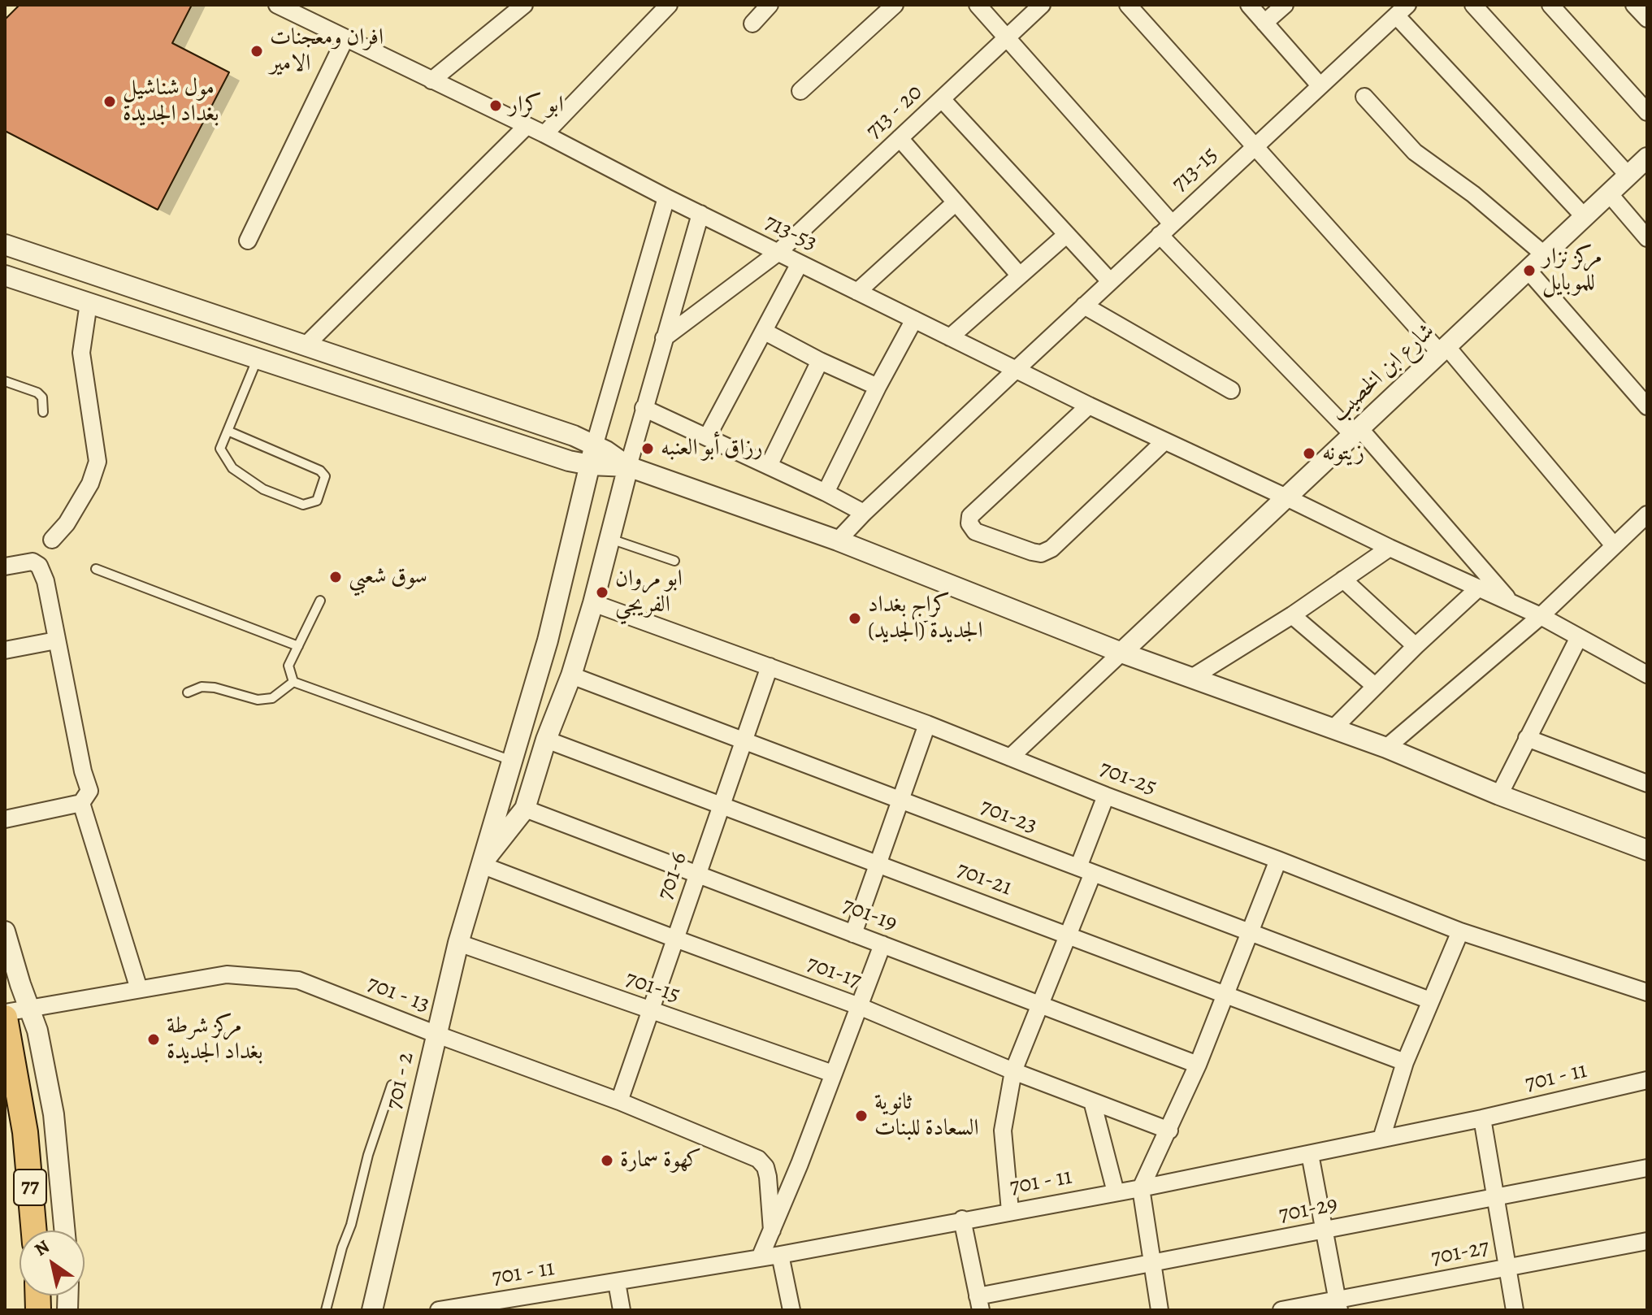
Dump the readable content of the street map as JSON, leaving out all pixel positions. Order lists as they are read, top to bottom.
{
  "streets": {
    "main road": ["77"],
    "street": [
      "713 - 20",
      "713-15",
      "713-53",
      "شارع ابن الخصيب",
      "701-25",
      "701-23",
      "701-6",
      "701-21",
      "701-19",
      "701-17",
      "701-15",
      "701 - 13",
      "701 - 11",
      "701 - 2",
      "701-29",
      "701-27"
    ]
  },
  "crossings": [
    ["713 - 20", "713-53"],
    ["713-15", "713-53"],
    ["713-53", "شارع ابن الخصيب"],
    ["شارع ابن الخصيب", "701-25"],
    ["701-25", "701-6"],
    ["701-23", "701-6"],
    ["701-6", "701-21"],
    ["701-6", "701-19"],
    ["701-6", "701-17"],
    ["701-6", "701-15"],
    ["701-6", "701 - 13"],
    ["701-17", "701 - 2"],
    ["701-15", "701 - 2"],
    ["701 - 13", "701 - 2"]
  ],
  "places": [
    "افران ومعجنات الامير",
    "مول شناشيل بغداد الجديدة",
    "ابو كرار",
    "مركز نزار للموبايل",
    "رزاق أبو العنبه",
    "زيتونه",
    "سوق شعبي",
    "ابو مروان الفريجي",
    "كراج بغداد الجديدة (الجديد)",
    "مركز شرطة بغداد الجديدة",
    "ثانوية السعادة للبنات",
    "كهوة سمارة"
  ],
  "north": "top left"
}
